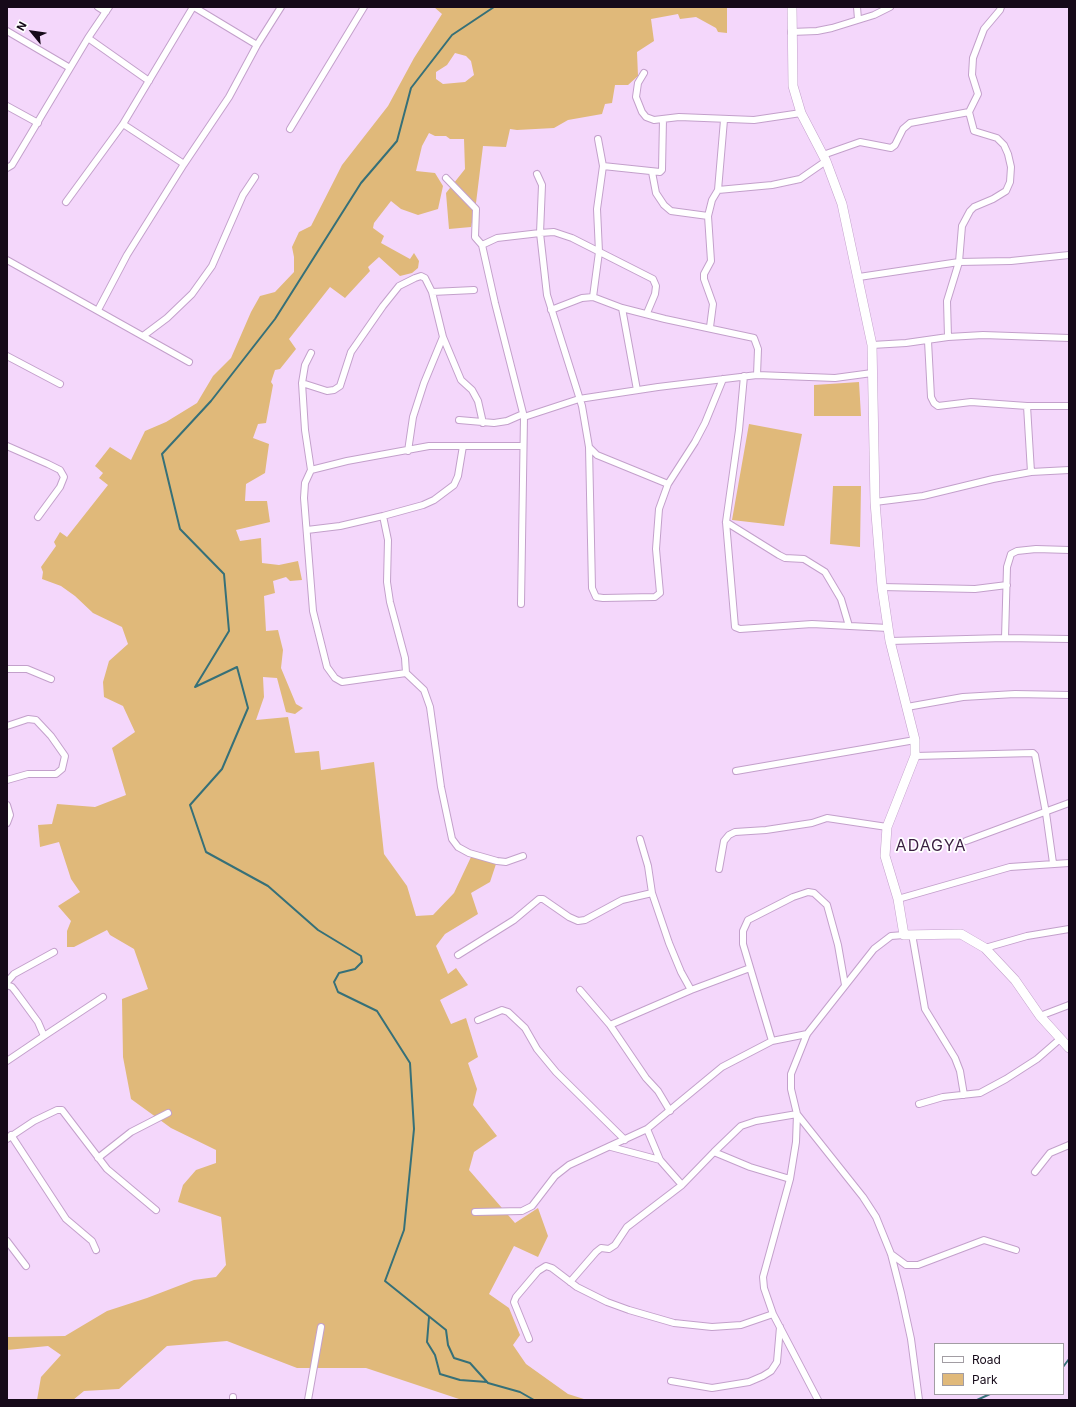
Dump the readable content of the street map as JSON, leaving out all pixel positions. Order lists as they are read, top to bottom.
{
  "districts": ["ADAGYA"],
  "legend": ["Road", "Park"],
  "north": "top left"
}
